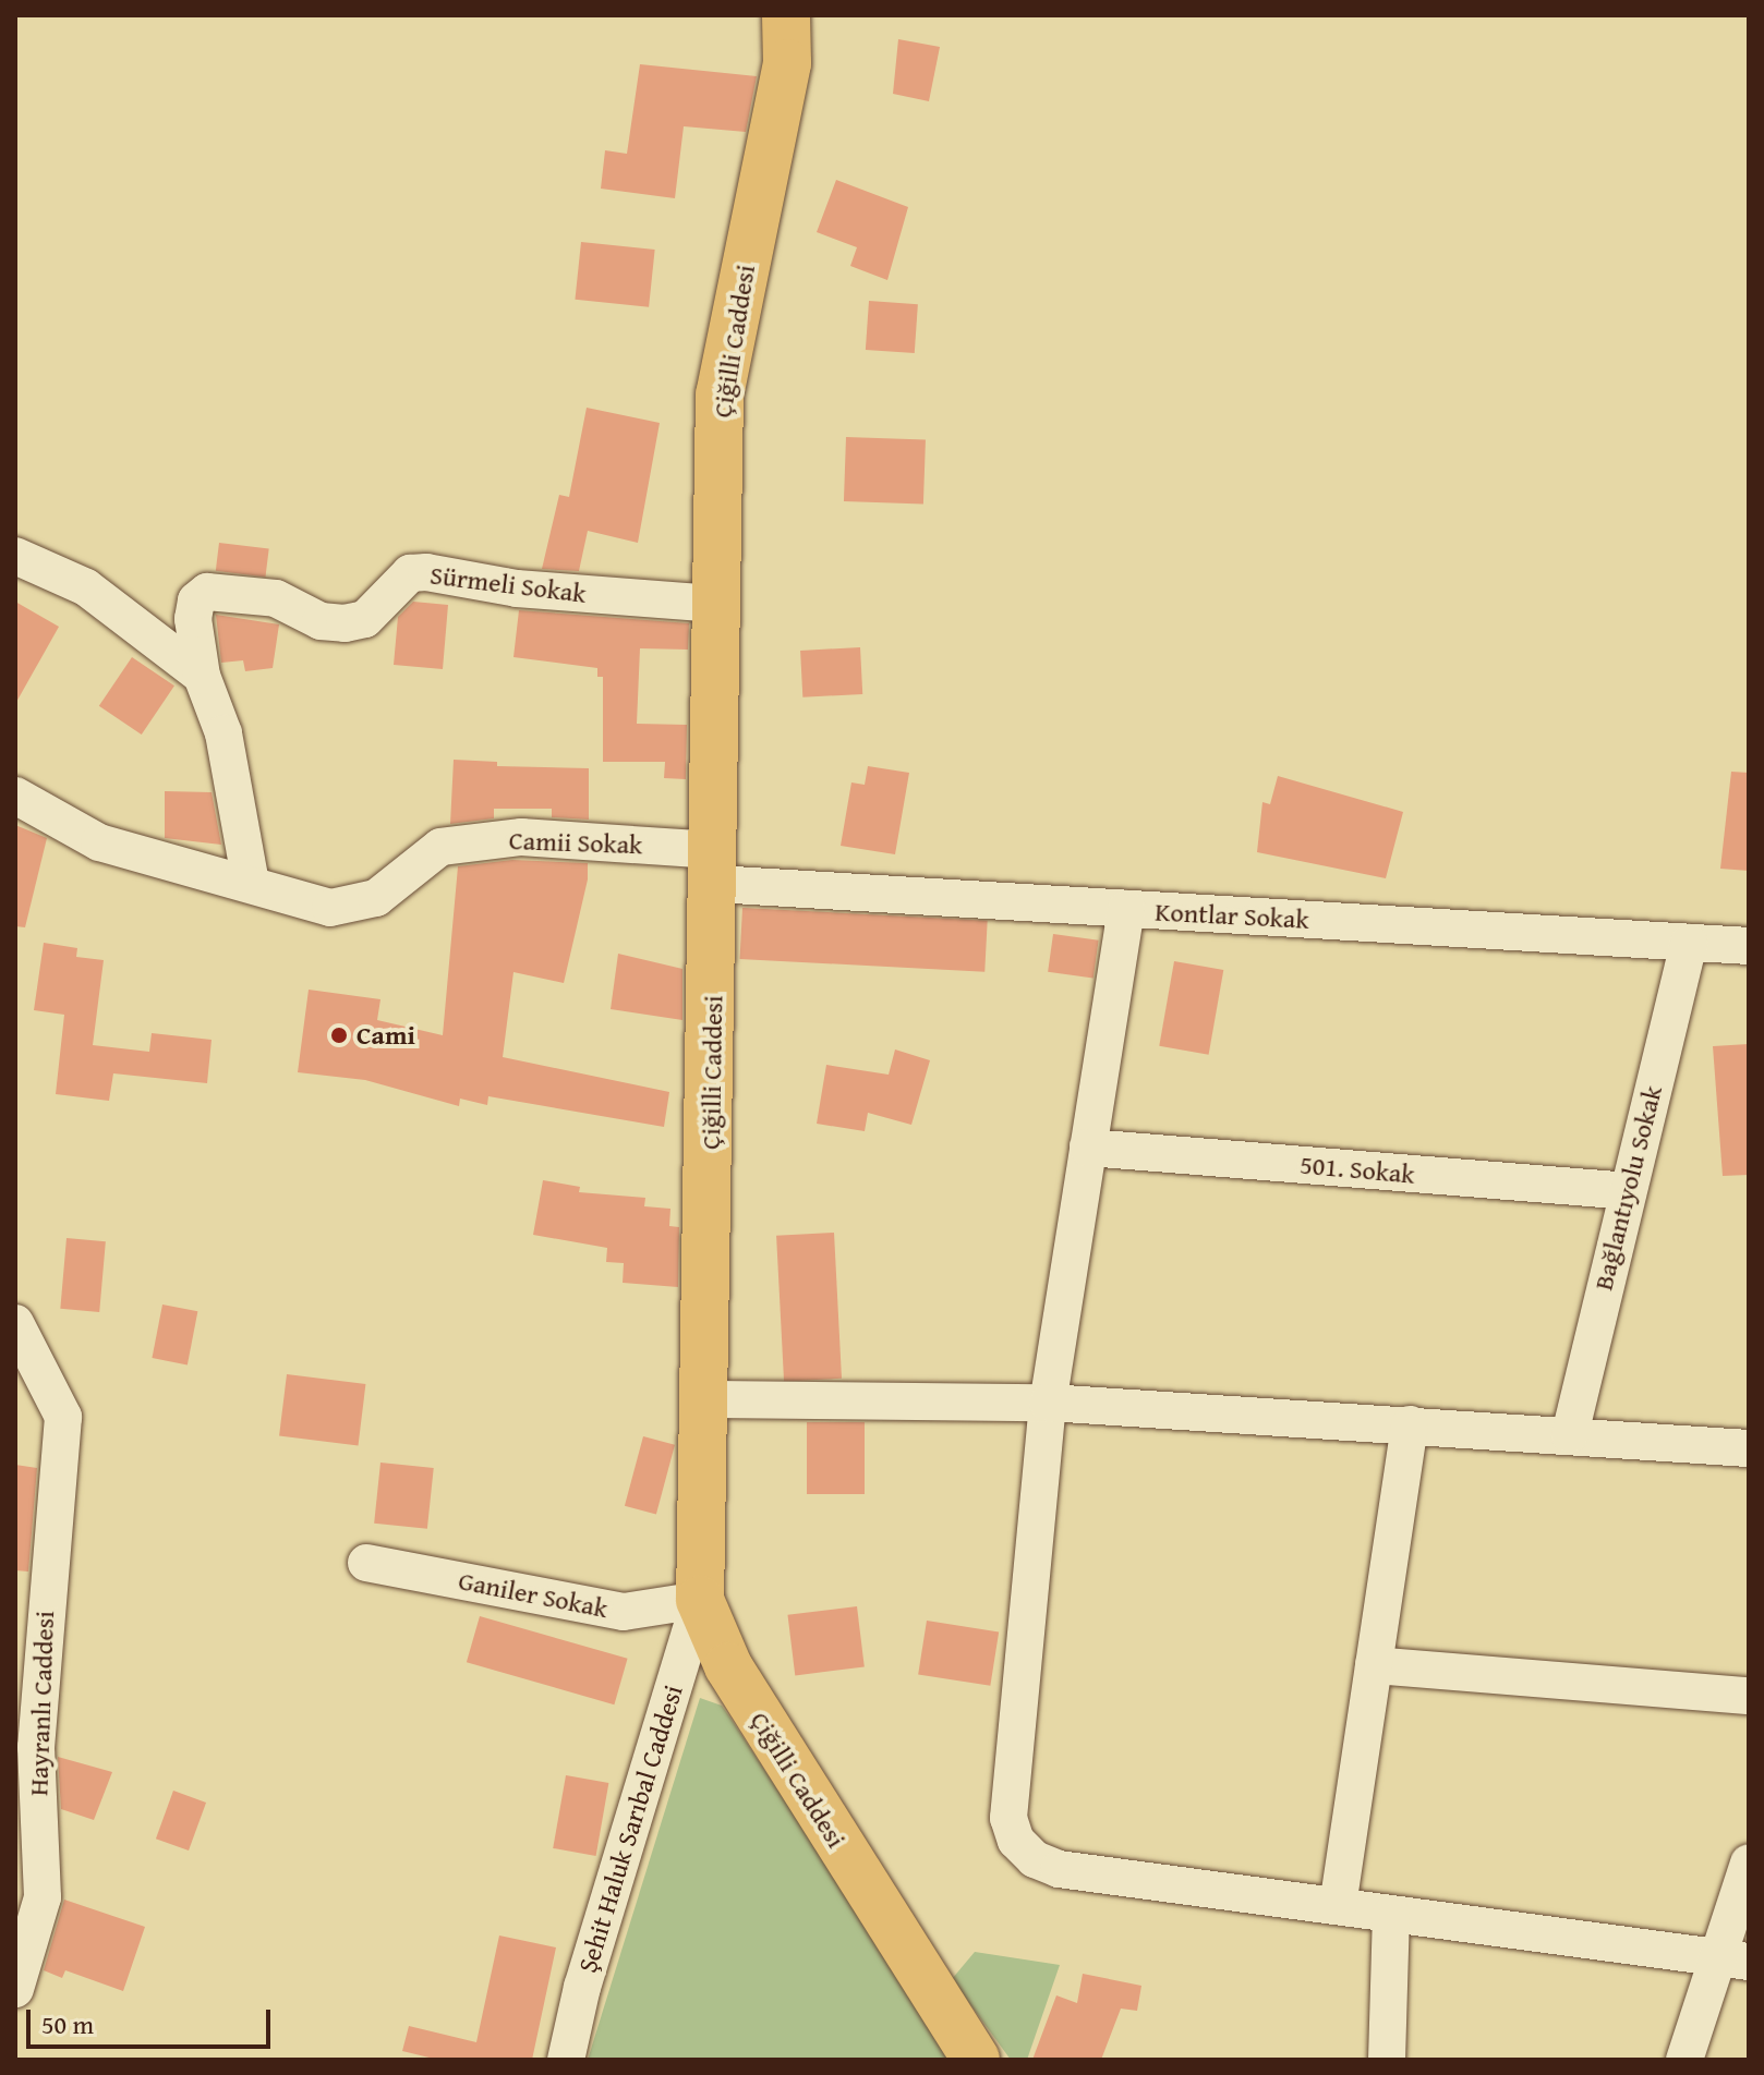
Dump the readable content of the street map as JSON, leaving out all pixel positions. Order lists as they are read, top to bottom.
{
  "streets": {
    "main road": ["Çiğilli Caddesi"],
    "street": [
      "Sürmeli Sokak",
      "Camii Sokak",
      "Kontlar Sokak",
      "501. Sokak",
      "Bağlantıyolu Sokak",
      "Ganiler Sokak",
      "Hayranlı Caddesi",
      "Şehit Haluk Sarıbal Caddesi"
    ]
  },
  "crossings": [
    ["Çiğilli Caddesi", "Sürmeli Sokak"],
    ["Çiğilli Caddesi", "Camii Sokak"],
    ["Çiğilli Caddesi", "Kontlar Sokak"],
    ["Çiğilli Caddesi", "Ganiler Sokak"],
    ["Çiğilli Caddesi", "Şehit Haluk Sarıbal Caddesi"],
    ["Camii Sokak", "Kontlar Sokak"],
    ["Kontlar Sokak", "Bağlantıyolu Sokak"],
    ["501. Sokak", "Bağlantıyolu Sokak"],
    ["Ganiler Sokak", "Şehit Haluk Sarıbal Caddesi"]
  ],
  "places": ["Cami"],
  "scale_bar": "50 m"
}
